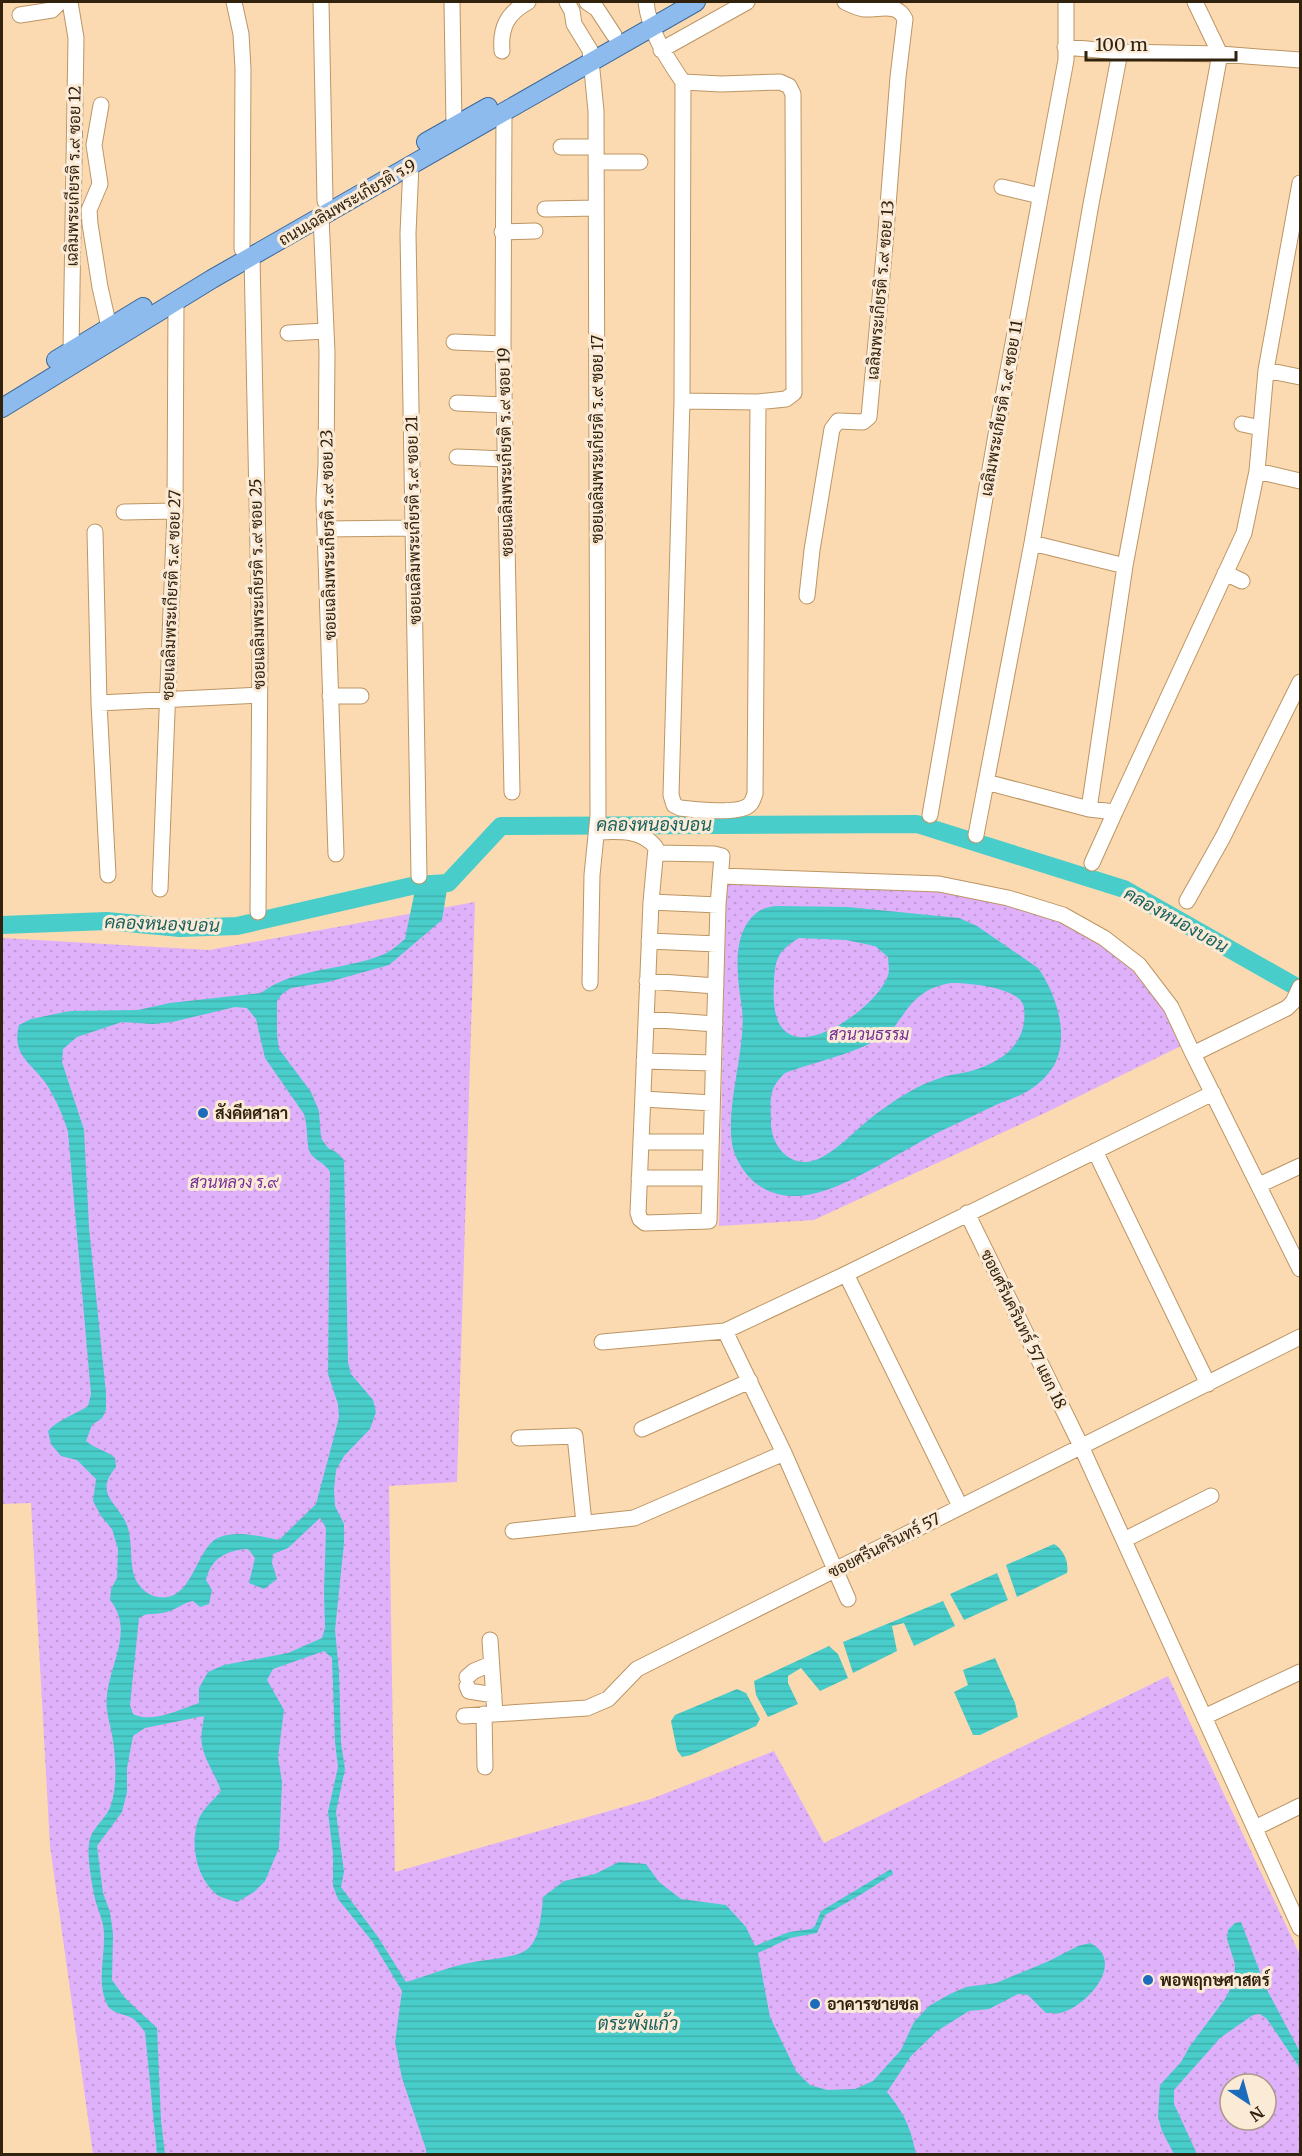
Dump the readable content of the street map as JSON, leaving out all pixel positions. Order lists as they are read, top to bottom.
{
  "streets": {
    "main road": ["ถนนเฉลิมพระเกียรติ ร.9"],
    "street": [
      "เฉลิมพระเกียรติ ร.๙ ซอย 12",
      "เฉลิมพระเกียรติ ร.๙ ซอย 13",
      "เฉลิมพระเกียรติ ร.๙ ซอย 11",
      "ซอยเฉลิมพระเกียรติ ร.๙ ซอย 17",
      "ซอยเฉลิมพระเกียรติ ร.๙ ซอย 19",
      "ซอยเฉลิมพระเกียรติ ร.๙ ซอย 21",
      "ซอยเฉลิมพระเกียรติ ร.๙ ซอย 23",
      "ซอยเฉลิมพระเกียรติ ร.๙ ซอย 25",
      "ซอยเฉลิมพระเกียรติ ร.๙ ซอย 27",
      "ซอยศรีนครินทร์ 57 แยก 18",
      "ซอยศรีนครินทร์ 57"
    ]
  },
  "crossings": [
    ["เฉลิมพระเกียรติ ร.๙ ซอย 12", "ถนนเฉลิมพระเกียรติ ร.9"],
    ["ถนนเฉลิมพระเกียรติ ร.9", "ซอยเฉลิมพระเกียรติ ร.๙ ซอย 17"],
    ["ถนนเฉลิมพระเกียรติ ร.9", "ซอยเฉลิมพระเกียรติ ร.๙ ซอย 19"],
    ["ถนนเฉลิมพระเกียรติ ร.9", "ซอยเฉลิมพระเกียรติ ร.๙ ซอย 21"],
    ["ถนนเฉลิมพระเกียรติ ร.9", "ซอยเฉลิมพระเกียรติ ร.๙ ซอย 23"],
    ["ถนนเฉลิมพระเกียรติ ร.9", "ซอยเฉลิมพระเกียรติ ร.๙ ซอย 25"],
    ["ถนนเฉลิมพระเกียรติ ร.9", "ซอยเฉลิมพระเกียรติ ร.๙ ซอย 27"],
    ["ซอยศรีนครินทร์ 57 แยก 18", "ซอยศรีนครินทร์ 57"]
  ],
  "water": ["คลองหนองบอน", "ตระพังแก้ว"],
  "parks": ["สวนวนธรรม", "สวนหลวง ร.๙"],
  "places": ["สังคีตศาลา", "พอพฤกษศาสตร์", "อาคารชายชล"],
  "scale_bar": "100 m",
  "north": "bottom right"
}
